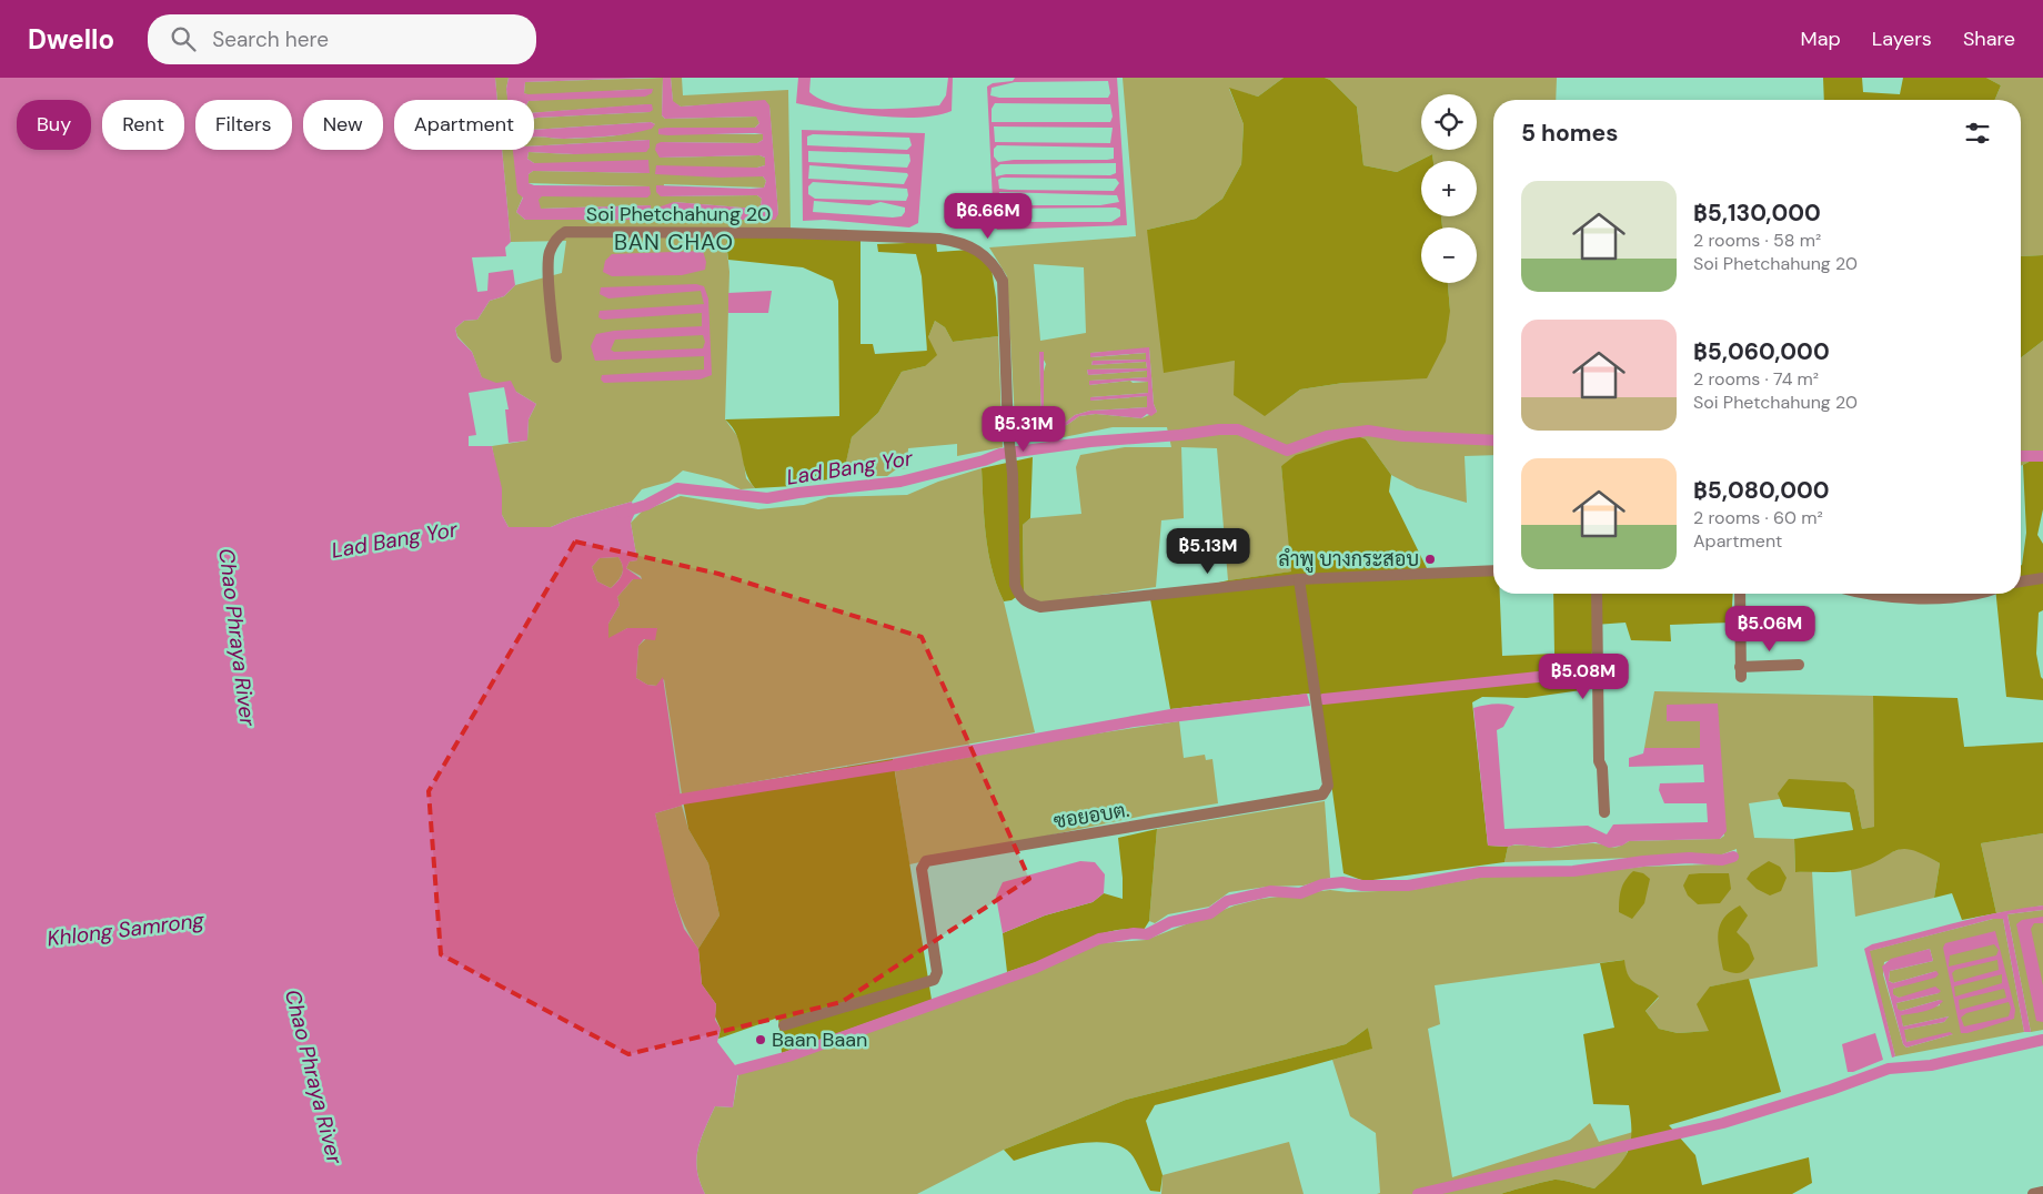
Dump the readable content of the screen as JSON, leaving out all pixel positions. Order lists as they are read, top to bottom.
{
  "streets": {
    "street": ["Soi Phetchahung 20", "ซอยอบต."]
  },
  "crossings": [
    ["Soi Phetchahung 20", "ซอยอบต."]
  ],
  "districts": ["BAN CHAO"],
  "water": ["Lad Bang Yor", "Chao Phraya River", "Khlong Samrong"],
  "places": ["ลำพู บางกระสอบ", "Baan Baan"],
  "page": {
    "header": "Dwello",
    "search": "Search here",
    "nav": ["Map", "Layers", "Share"],
    "map_buttons": ["+", "−"],
    "chip": [
      "Buy",
      "Rent",
      "Filters",
      "New",
      "Apartment"
    ],
    "heading": "5 homes",
    "list": [
      {
        "name": "฿5,130,000",
        "note": "2 rooms · 58 m² · Soi Phetchahung 20"
      },
      {
        "name": "฿5,060,000",
        "note": "2 rooms · 74 m² · Soi Phetchahung 20"
      },
      {
        "name": "฿5,080,000",
        "note": "2 rooms · 60 m² · Apartment"
      }
    ],
    "price": [
      "฿6.66M",
      "฿5.31M",
      "฿5.13M",
      "฿5.06M",
      "฿5.08M"
    ]
  }
}
